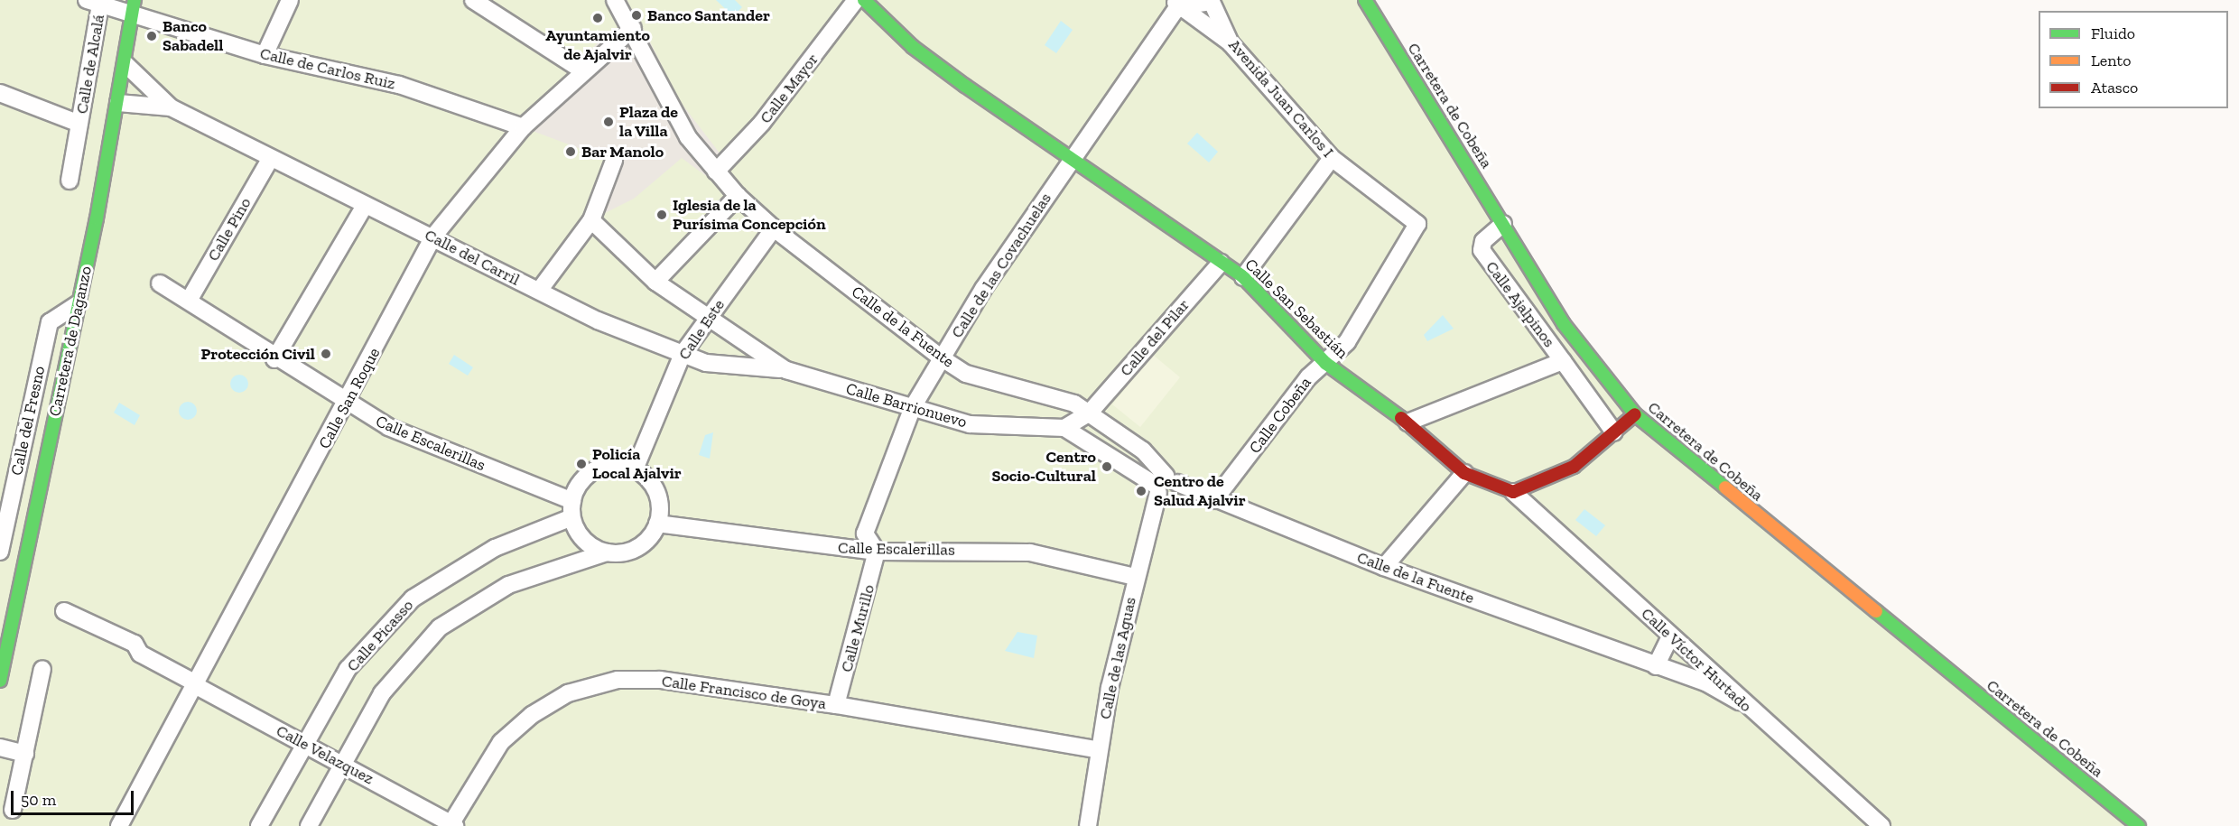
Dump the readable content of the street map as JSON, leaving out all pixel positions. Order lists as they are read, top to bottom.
{
  "streets": {
    "street": [
      "Calle de Alcalá",
      "Calle de Carlos Ruiz",
      "Calle Mayor",
      "Avenida Juan Carlos I",
      "Carretera de Cobeña",
      "Calle Pino",
      "Calle del Carril",
      "Calle de las Covachuelas",
      "Calle Ajalpinos",
      "Calle San Sebastián",
      "Calle de la Fuente",
      "Calle Este",
      "Calle del Pilar",
      "Carretera de Daganzo",
      "Calle San Roque",
      "Calle Barrionuevo",
      "Calle Cobeña",
      "Calle del Fresno",
      "Calle Escalerillas",
      "Calle Murillo",
      "Calle Picasso",
      "Calle de las Aguas",
      "Calle Víctor Hurtado",
      "Calle Francisco de Goya",
      "Calle Velazquez"
    ]
  },
  "crossings": [
    ["Calle de Alcalá", "Calle de Carlos Ruiz"],
    ["Calle de Alcalá", "Carretera de Daganzo"],
    ["Calle de Carlos Ruiz", "Carretera de Daganzo"],
    ["Calle de Carlos Ruiz", "Calle San Roque"],
    ["Calle Mayor", "Calle de la Fuente"],
    ["Avenida Juan Carlos I", "Calle Cobeña"],
    ["Carretera de Cobeña", "Calle Ajalpinos"],
    ["Calle Pino", "Calle del Carril"],
    ["Calle Pino", "Calle Escalerillas"],
    ["Calle del Carril", "Calle Este"],
    ["Calle del Carril", "Carretera de Daganzo"],
    ["Calle del Carril", "Calle San Roque"],
    ["Calle del Carril", "Calle Barrionuevo"],
    ["Calle de las Covachuelas", "Calle San Sebastián"],
    ["Calle de las Covachuelas", "Calle de la Fuente"],
    ["Calle de las Covachuelas", "Calle Barrionuevo"],
    ["Calle de las Covachuelas", "Calle Escalerillas"],
    ["Calle de las Covachuelas", "Calle Murillo"],
    ["Calle Ajalpinos", "Calle San Sebastián"],
    ["Calle San Sebastián", "Calle del Pilar"],
    ["Calle San Sebastián", "Calle Cobeña"],
    ["Calle San Sebastián", "Calle Víctor Hurtado"],
    ["Calle de la Fuente", "Calle Este"],
    ["Calle de la Fuente", "Calle del Pilar"],
    ["Calle de la Fuente", "Calle Barrionuevo"],
    ["Calle de la Fuente", "Calle Cobeña"],
    ["Calle de la Fuente", "Calle de las Aguas"],
    ["Calle de la Fuente", "Calle Víctor Hurtado"],
    ["Calle Este", "Calle Escalerillas"],
    ["Calle Este", "Calle Picasso"],
    ["Carretera de Daganzo", "Calle del Fresno"],
    ["Calle San Roque", "Calle Escalerillas"],
    ["Calle San Roque", "Calle Velazquez"],
    ["Calle Escalerillas", "Calle Murillo"],
    ["Calle Escalerillas", "Calle Picasso"],
    ["Calle Escalerillas", "Calle de las Aguas"],
    ["Calle Murillo", "Calle Francisco de Goya"],
    ["Calle Picasso", "Calle Velazquez"],
    ["Calle de las Aguas", "Calle Francisco de Goya"],
    ["Calle Francisco de Goya", "Calle Velazquez"]
  ],
  "places": [
    "Banco Santander",
    "Ayuntamiento de Ajalvir",
    "Banco Sabadell",
    "Plaza de la Villa",
    "Bar Manolo",
    "Iglesia de la Purísima Concepción",
    "Protección Civil",
    "Policía Local Ajalvir",
    "Centro Socio-Cultural",
    "Centro de Salud Ajalvir"
  ],
  "legend": ["Fluido", "Lento", "Atasco"],
  "scale_bar": "50 m"
}
